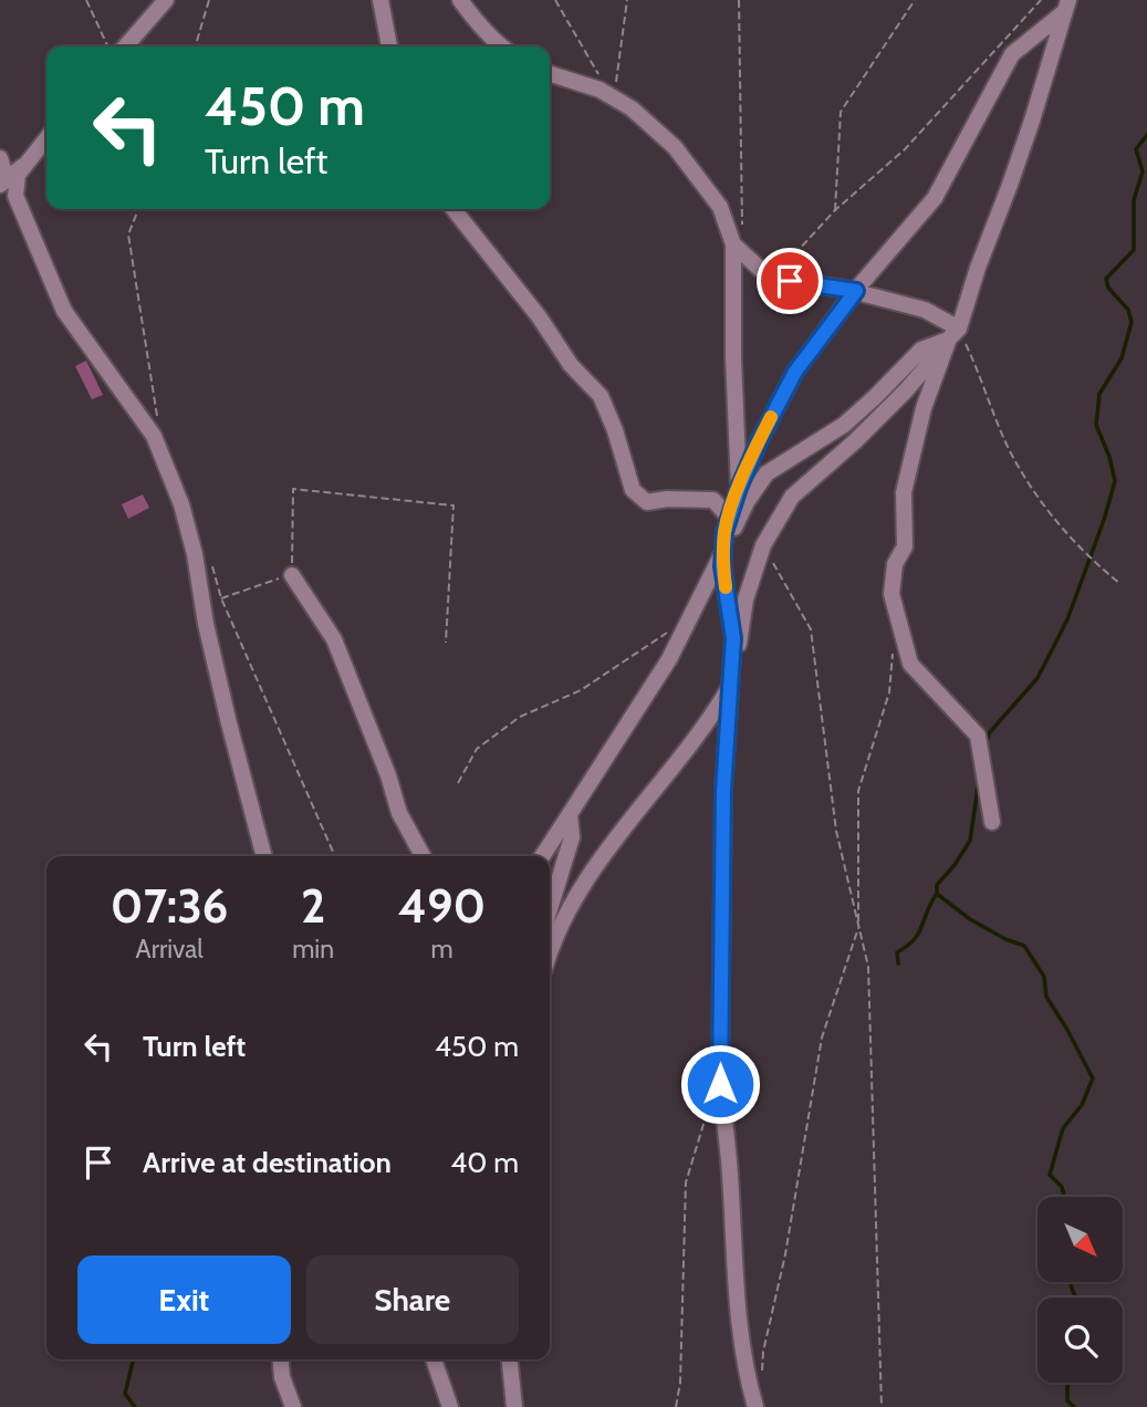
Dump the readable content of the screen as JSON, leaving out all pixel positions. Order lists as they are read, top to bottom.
{
  "north": "bottom right",
  "page": {
    "turn": ["450 m", "Turn left"],
    "eta": [
      "07:36",
      "Arrival",
      "2",
      "min",
      "490",
      "m"
    ],
    "list": [
      {
        "name": "Turn left",
        "value": "450 m"
      },
      {
        "name": "Arrive at destination",
        "value": "40 m"
      }
    ],
    "buttons": ["Exit", "Share"]
  }
}
